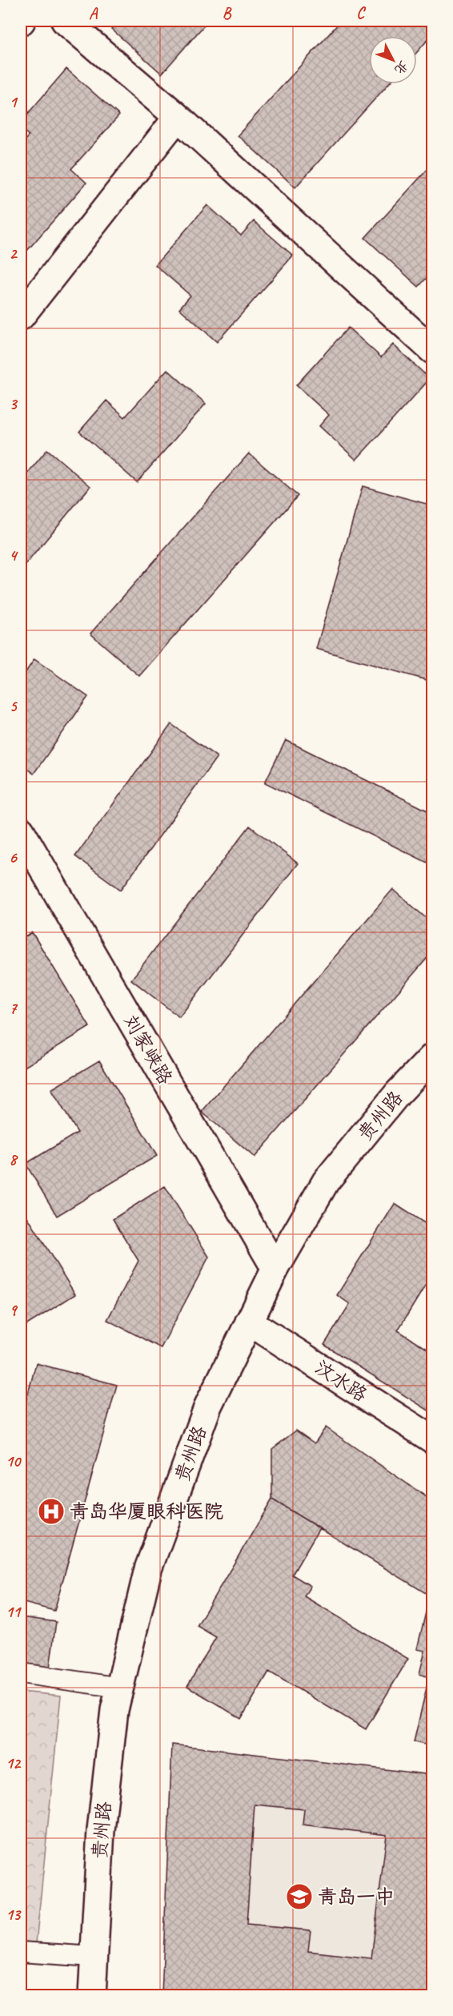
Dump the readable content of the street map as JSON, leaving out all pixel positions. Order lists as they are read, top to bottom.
{
  "streets": {
    "street": ["刘家峡路", "贵州路", "汶水路"]
  },
  "crossings": [
    ["刘家峡路", "贵州路"],
    ["贵州路", "汶水路"]
  ],
  "places": {
    "hospital": ["青岛华厦眼科医院"],
    "school or university": ["青岛一中"]
  },
  "north": "bottom right",
  "grid": {
    "columns": ["A", "B", "C"],
    "rows": [
      "1",
      "2",
      "3",
      "4",
      "5",
      "6",
      "7",
      "8",
      "9",
      "10",
      "11",
      "12",
      "13"
    ]
  }
}
